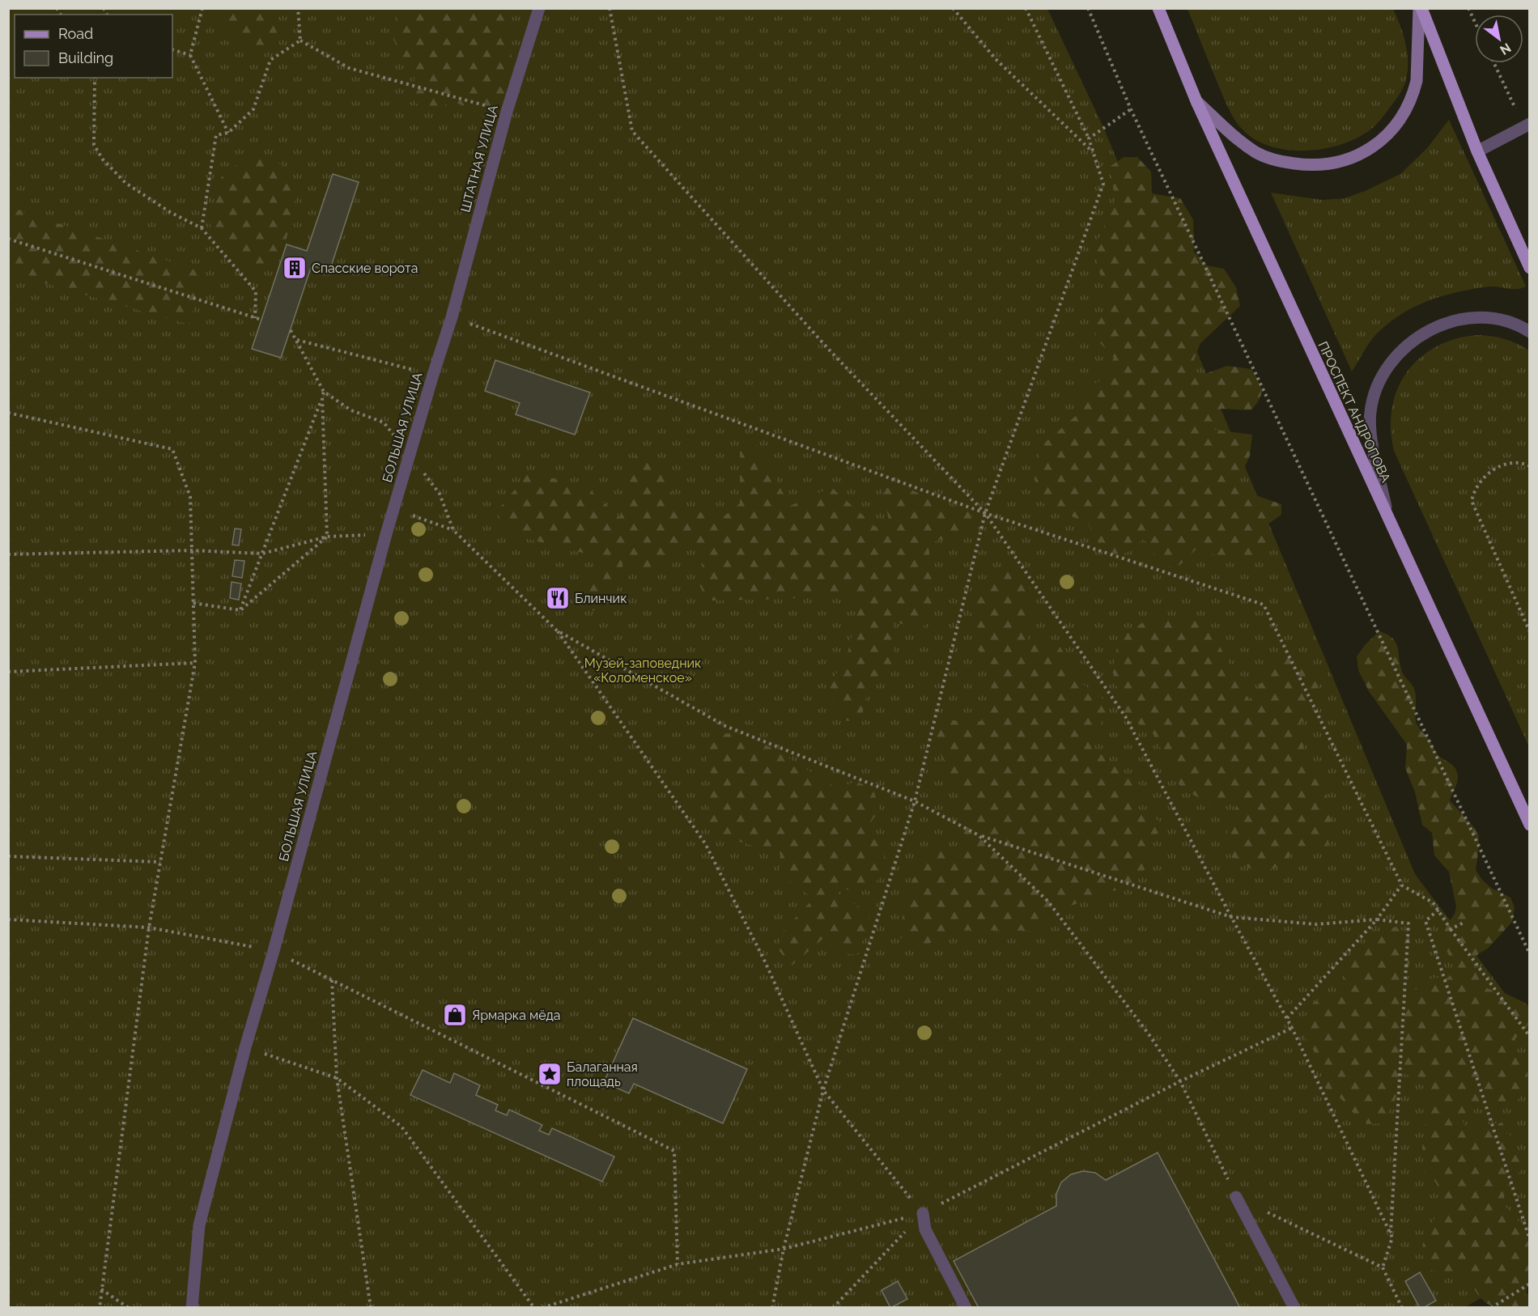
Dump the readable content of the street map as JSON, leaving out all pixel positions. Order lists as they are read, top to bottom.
{
  "streets": {
    "main road": ["ПРОСПЕКТ АНДРОПОВА"],
    "street": ["ШТАТНАЯ УЛИЦА", "БОЛЬШАЯ УЛИЦА"]
  },
  "crossings": [
    ["ШТАТНАЯ УЛИЦА", "БОЛЬШАЯ УЛИЦА"]
  ],
  "parks": ["Музей-заповедник «Коломенское»"],
  "places": {
    "building": ["Спасские ворота"],
    "restaurant": ["Блинчик"],
    "shop": ["Ярмарка мёда"],
    "place": ["Балаганная площадь"]
  },
  "legend": ["Road", "Building"],
  "north": "bottom right"
}
